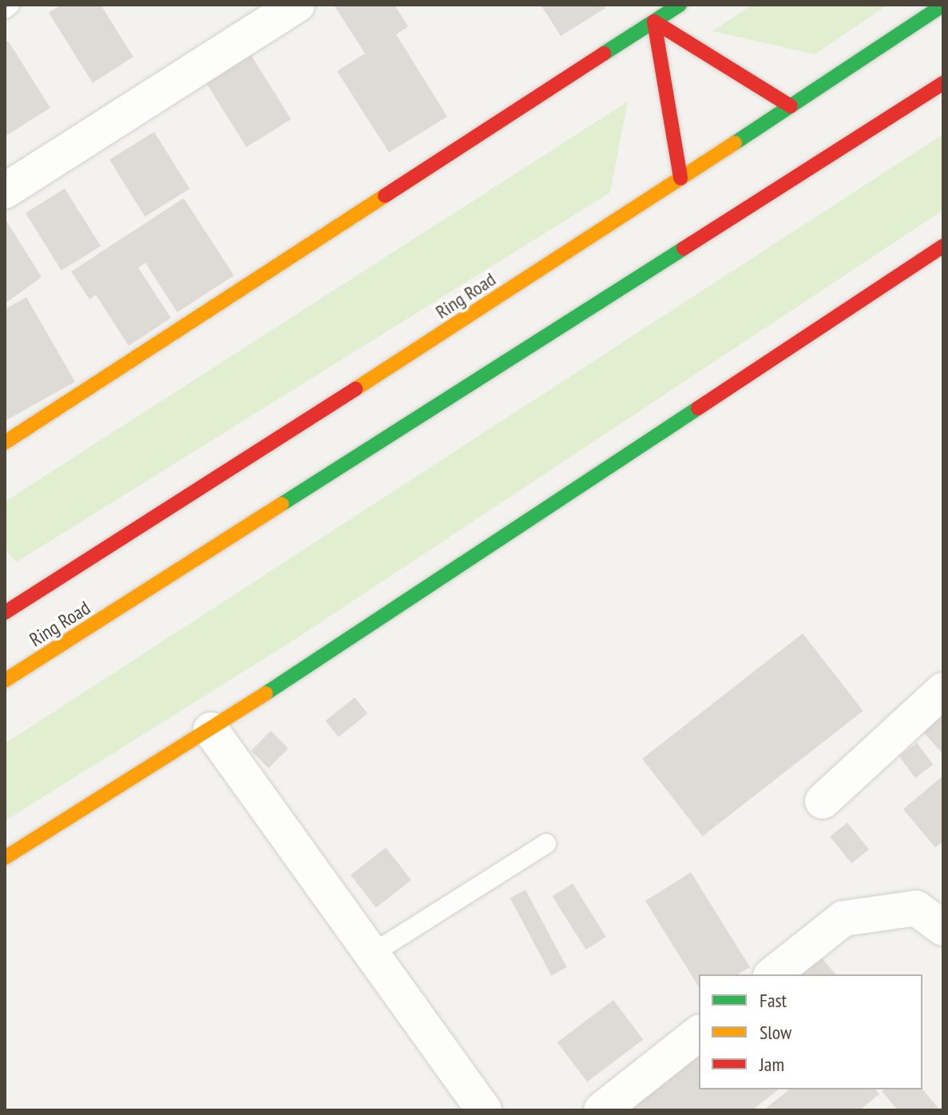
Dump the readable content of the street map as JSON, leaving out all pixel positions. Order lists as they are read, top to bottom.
{
  "streets": {
    "street": ["Ring Road"]
  },
  "legend": ["Fast", "Slow", "Jam"]
}
